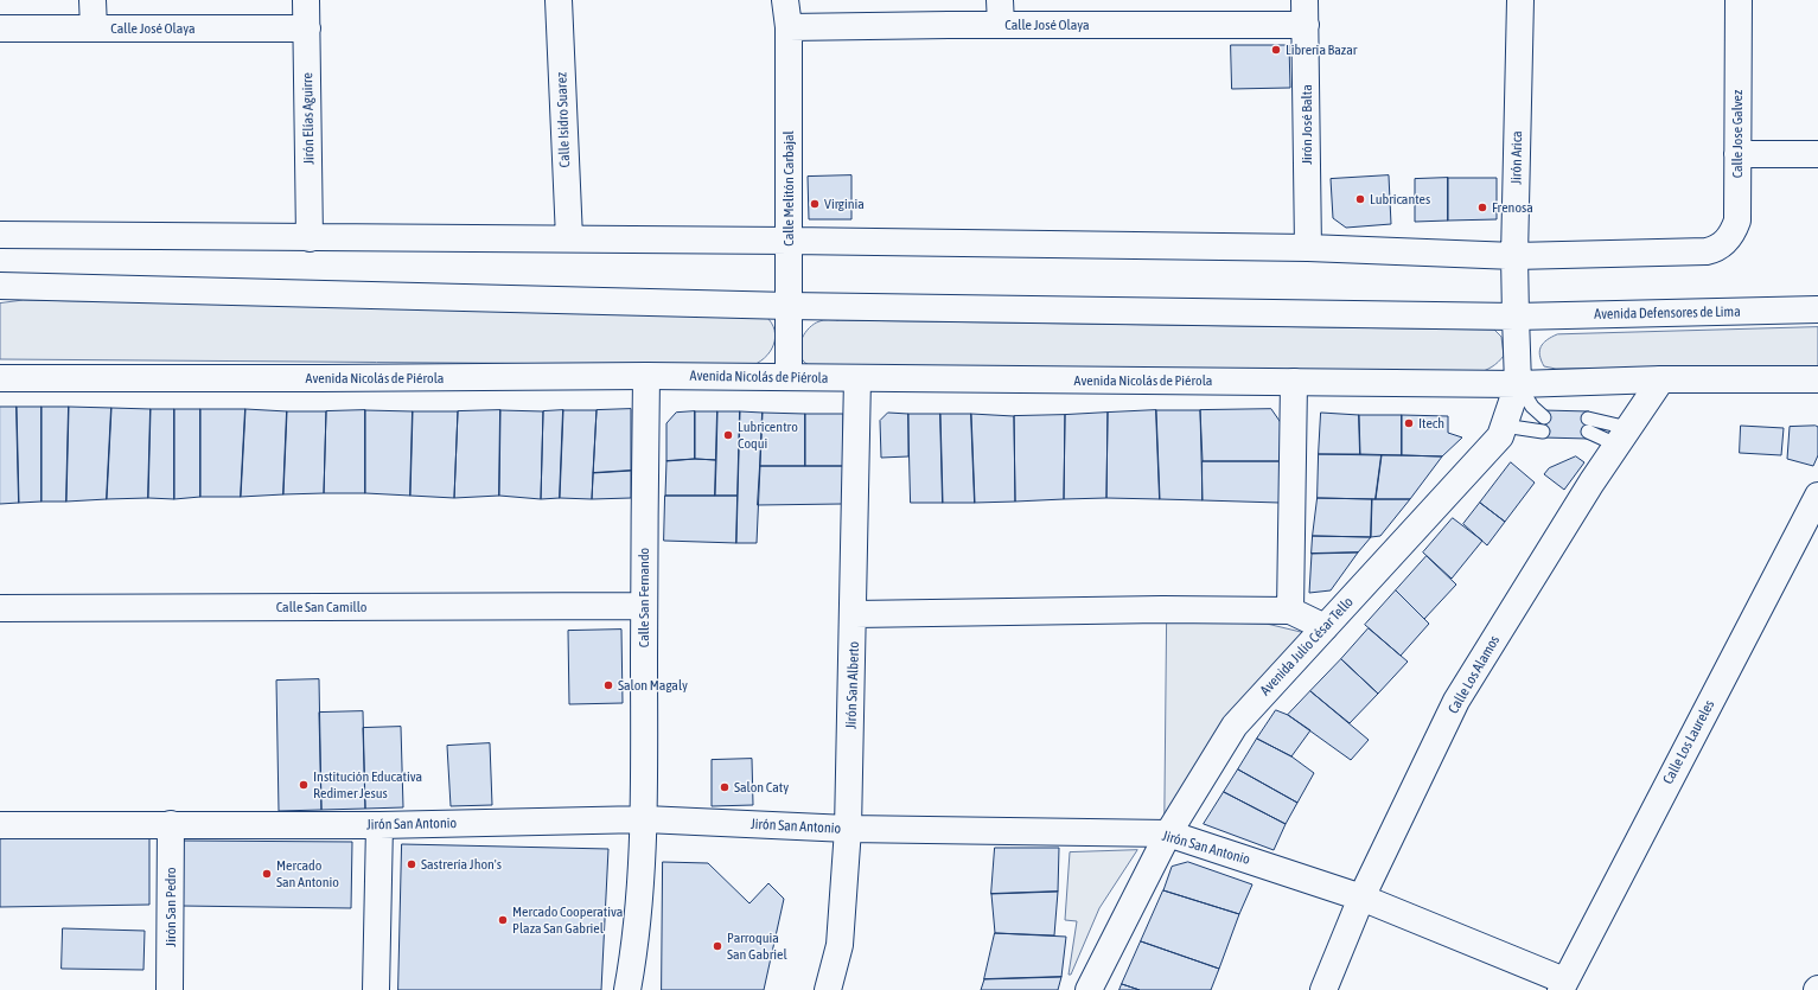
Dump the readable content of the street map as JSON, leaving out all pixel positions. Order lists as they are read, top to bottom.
{
  "streets": {
    "street": [
      "Calle José Olaya",
      "Jirón Elías Aguirre",
      "Calle Isidro Suarez",
      "Jirón José Balta",
      "Calle Jose Galvez",
      "Jirón Arica",
      "Calle Melitón Carbajal",
      "Avenida Defensores de Lima",
      "Avenida Nicolás de Piérola",
      "Calle San Fernando",
      "Calle San Camillo",
      "Avenida Julio César Tello",
      "Calle Los Alamos",
      "Jirón San Alberto",
      "Calle Los Laureles",
      "Jirón San Antonio",
      "Jirón San Pedro"
    ]
  },
  "crossings": [
    ["Calle José Olaya", "Jirón Elías Aguirre"],
    ["Calle José Olaya", "Jirón José Balta"],
    ["Calle José Olaya", "Calle Melitón Carbajal"],
    ["Calle Jose Galvez", "Jirón Arica"],
    ["Jirón Arica", "Avenida Defensores de Lima"],
    ["Jirón Arica", "Avenida Julio César Tello"],
    ["Calle Melitón Carbajal", "Avenida Nicolás de Piérola"],
    ["Avenida Defensores de Lima", "Avenida Julio César Tello"],
    ["Avenida Nicolás de Piérola", "Calle San Fernando"],
    ["Avenida Nicolás de Piérola", "Avenida Julio César Tello"],
    ["Avenida Nicolás de Piérola", "Jirón San Alberto"],
    ["Calle San Fernando", "Calle San Camillo"],
    ["Calle San Fernando", "Jirón San Antonio"],
    ["Avenida Julio César Tello", "Jirón San Antonio"],
    ["Calle Los Alamos", "Jirón San Antonio"],
    ["Jirón San Alberto", "Jirón San Antonio"],
    ["Calle Los Laureles", "Jirón San Antonio"],
    ["Jirón San Antonio", "Jirón San Pedro"]
  ],
  "places": [
    "Libreria Bazar",
    "Lubricantes",
    "Virginia",
    "Frenosa",
    "Itech",
    "Lubricentro Coqui",
    "Salon Magaly",
    "Institución Educativa Redimer Jesus",
    "Salon Caty",
    "Sastrería Jhon's",
    "Mercado San Antonio",
    "Mercado Cooperativa Plaza San Gabriel",
    "Parroquia San Gabriel"
  ]
}
